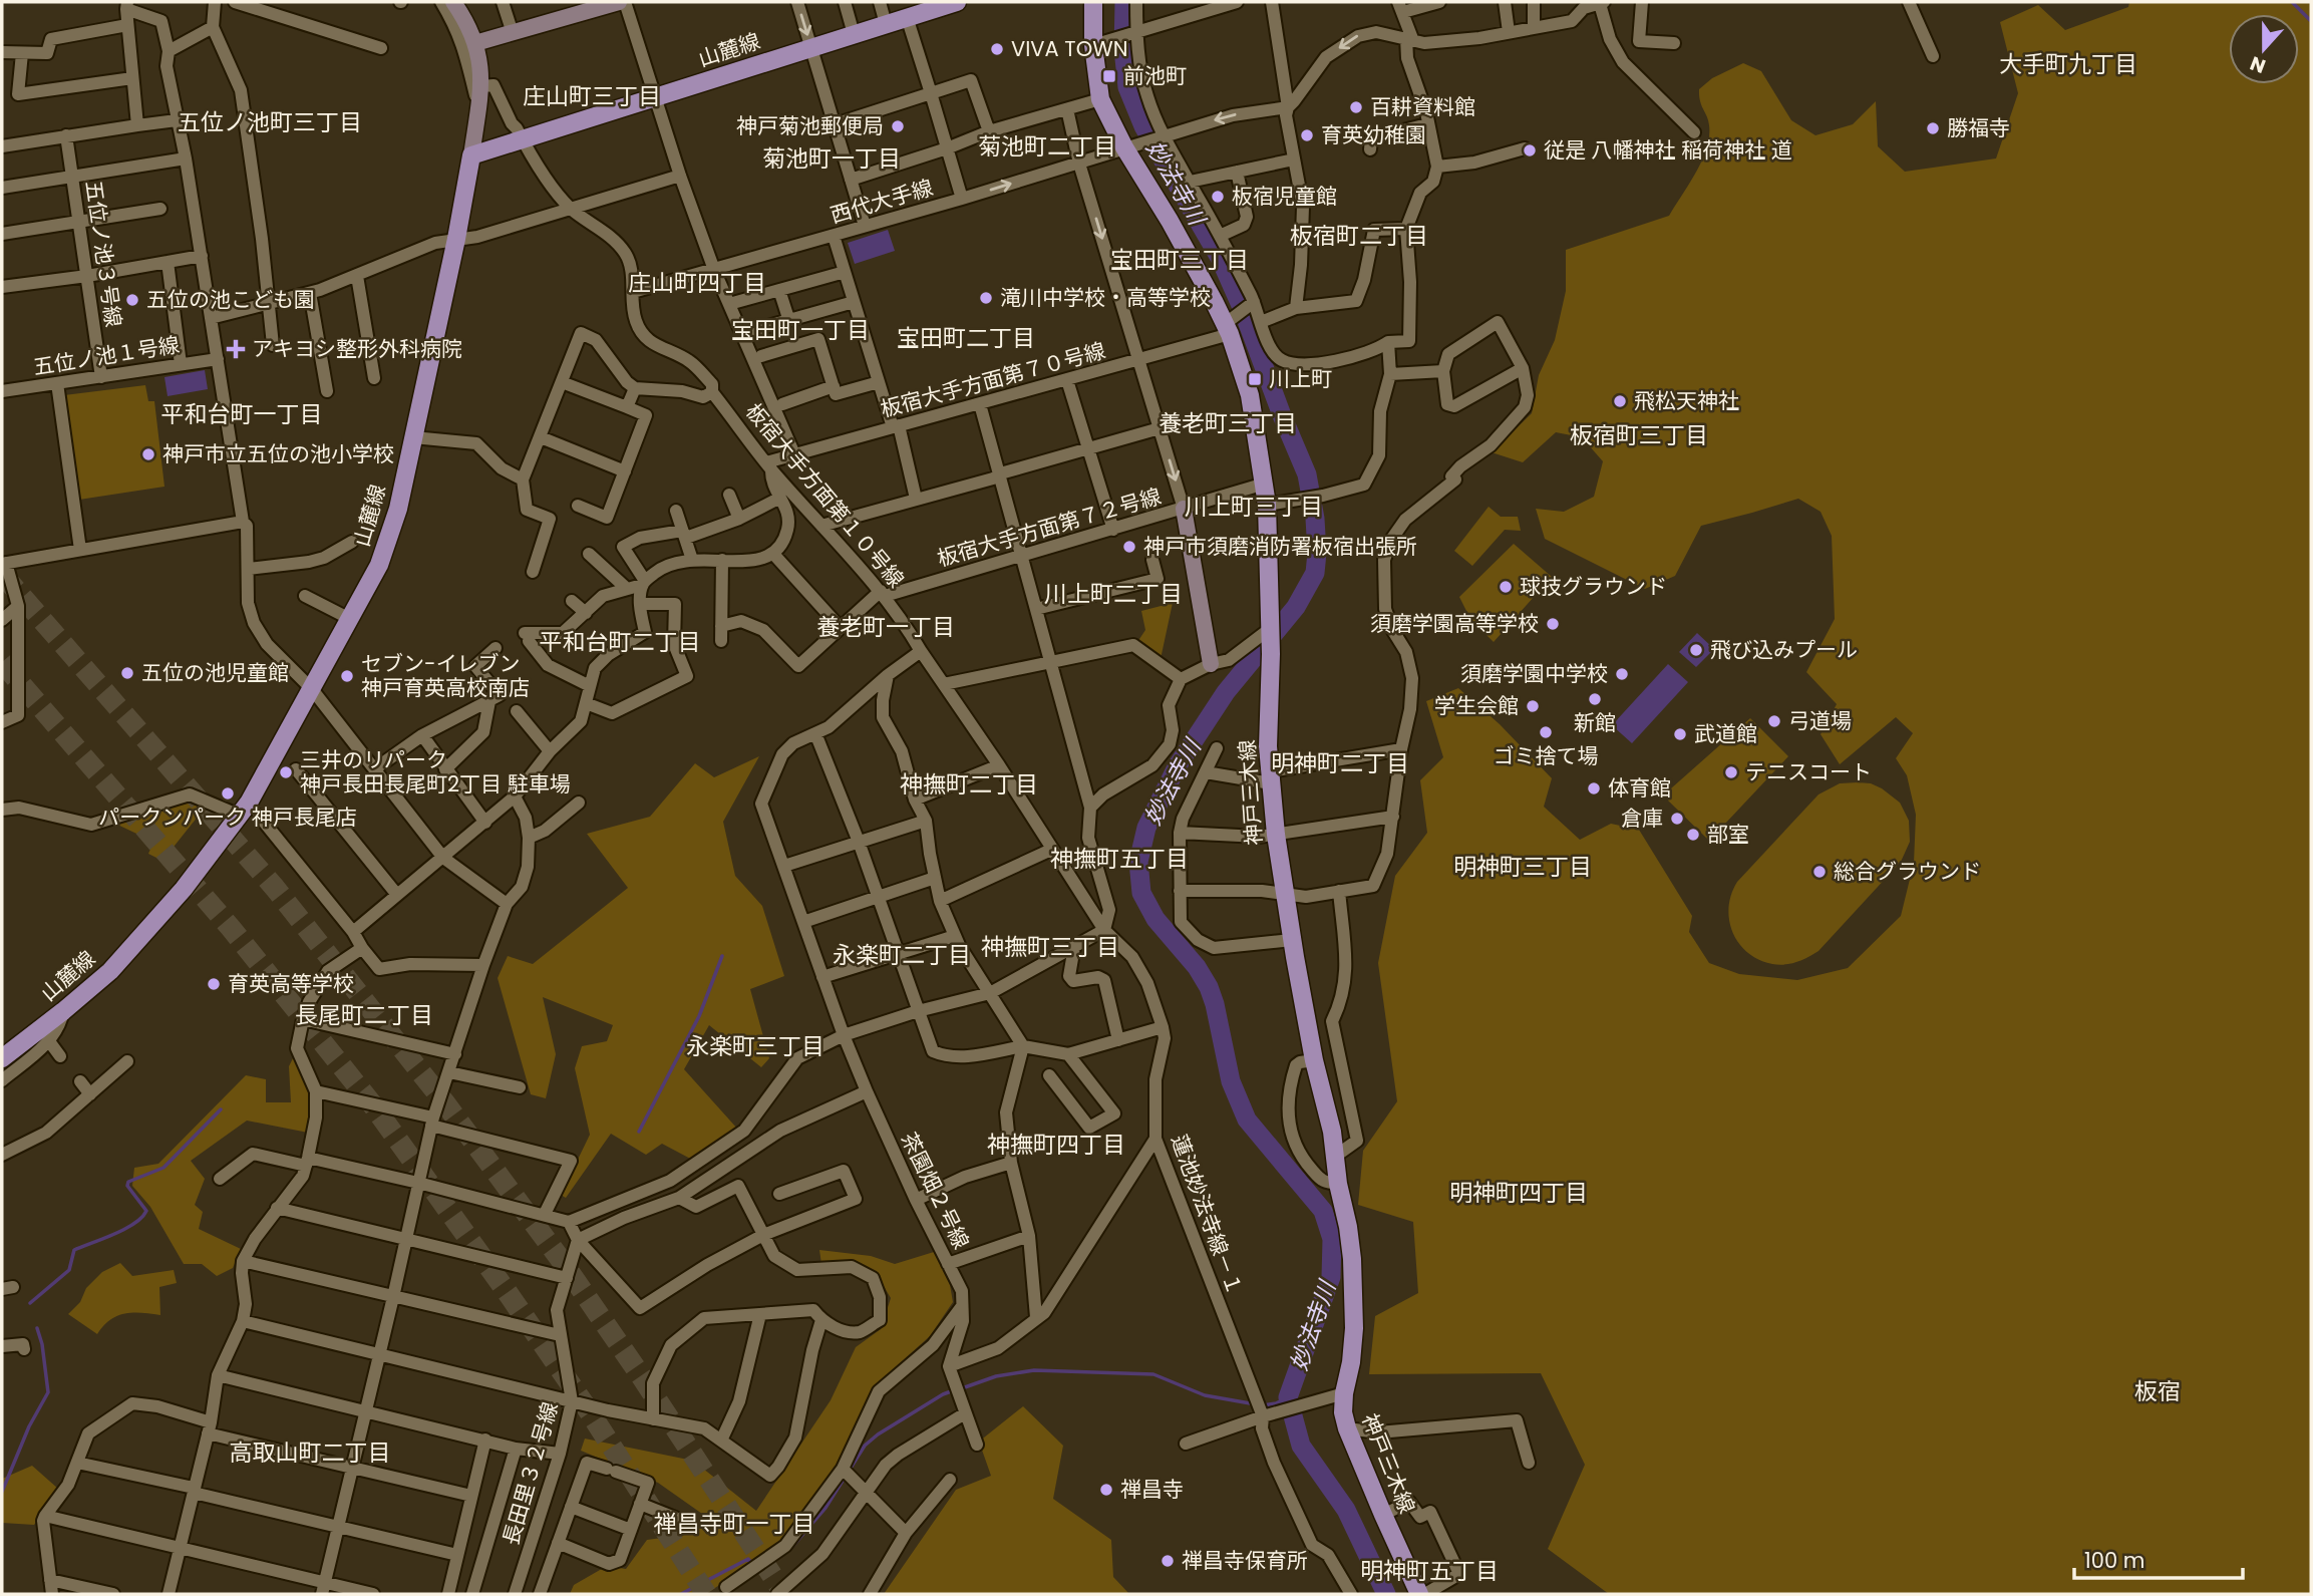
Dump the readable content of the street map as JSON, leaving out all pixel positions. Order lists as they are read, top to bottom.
{
  "streets": {
    "main road": ["山麓線", "神戸三木線"],
    "street": [
      "西代大手線",
      "五位ノ池３号線",
      "五位ノ池１号線",
      "板宿大手方面第７０号線",
      "板宿大手方面第１０号線",
      "板宿大手方面第７２号線",
      "茶園畑２号線",
      "蓮池妙法寺線－１",
      "長田里３２号線"
    ]
  },
  "crossings": [
    ["山麓線", "板宿大手方面第１０号線"],
    ["西代大手線", "板宿大手方面第１０号線"],
    ["西代大手線", "神戸三木線"],
    ["五位ノ池３号線", "五位ノ池１号線"],
    ["板宿大手方面第７０号線", "板宿大手方面第１０号線"],
    ["板宿大手方面第７０号線", "神戸三木線"],
    ["板宿大手方面第１０号線", "板宿大手方面第７２号線"],
    ["板宿大手方面第１０号線", "蓮池妙法寺線－１"],
    ["板宿大手方面第７２号線", "神戸三木線"]
  ],
  "districts": [
    "大手町九丁目",
    "庄山町三丁目",
    "五位ノ池町三丁目",
    "菊池町二丁目",
    "菊池町一丁目",
    "板宿町二丁目",
    "宝田町三丁目",
    "庄山町四丁目",
    "宝田町一丁目",
    "宝田町二丁目",
    "平和台町一丁目",
    "養老町三丁目",
    "板宿町三丁目",
    "川上町三丁目",
    "川上町二丁目",
    "養老町一丁目",
    "平和台町二丁目",
    "明神町二丁目",
    "神撫町二丁目",
    "神撫町五丁目",
    "明神町三丁目",
    "神撫町三丁目",
    "永楽町二丁目",
    "長尾町二丁目",
    "永楽町三丁目",
    "神撫町四丁目",
    "明神町四丁目",
    "板宿",
    "高取山町二丁目",
    "禅昌寺町一丁目",
    "明神町五丁目"
  ],
  "water": ["妙法寺川"],
  "places": {
    "other": [
      "VIVA TOWN",
      "百耕資料館",
      "神戸菊池郵便局",
      "勝福寺",
      "育英幼稚園",
      "従是 八幡神社 稲荷神社 道",
      "板宿児童館",
      "滝川中学校・高等学校",
      "五位の池こども園",
      "飛松天神社",
      "神戸市立五位の池小学校",
      "神戸市須磨消防署板宿出張所",
      "球技グラウンド",
      "須磨学園高等学校",
      "飛び込みプール",
      "五位の池児童館",
      "須磨学園中学校",
      "セブン-イレブン 神戸育英高校南店",
      "新館",
      "学生会館",
      "弓道場",
      "ゴミ捨て場",
      "武道館",
      "三井のリパーク 神戸長田長尾町2丁目 駐車場",
      "テニスコート",
      "体育館",
      "パークンパーク 神戸長尾店",
      "倉庫",
      "部室",
      "総合グラウンド",
      "育英高等学校",
      "禅昌寺",
      "禅昌寺保育所"
    ],
    "transit": ["前池町", "川上町"],
    "health": ["アキヨシ整形外科病院"]
  },
  "scale_bar": "100 m",
  "north": "bottom"
}
